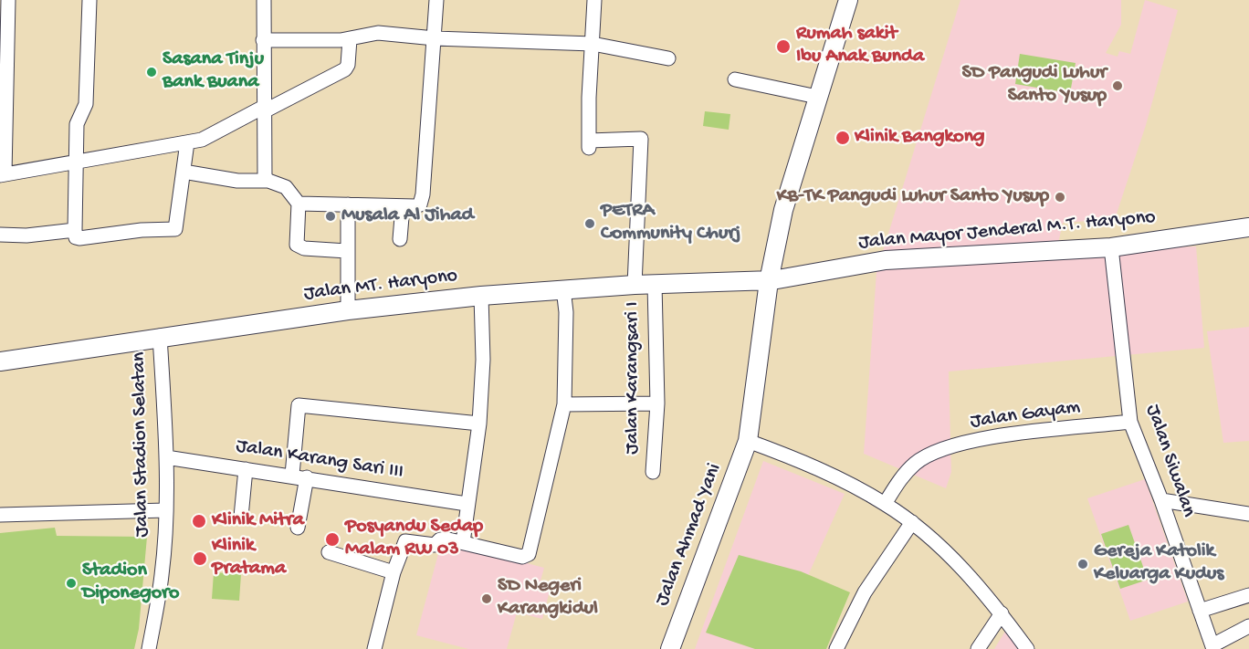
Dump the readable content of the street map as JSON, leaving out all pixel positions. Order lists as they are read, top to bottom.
{
  "streets": {
    "main road": ["Jalan Mayor Jenderal M.T. Haryono", "Jalan MT. Haryono", "Jalan Ahmad Yani"],
    "street": [
      "Jalan Karangsari I",
      "Jalan Gayam",
      "Jalan Stadion Selatan",
      "Jalan Karang Sari III",
      "Jalan Siwalan"
    ]
  },
  "crossings": [
    ["Jalan Mayor Jenderal M.T. Haryono", "Jalan MT. Haryono"],
    ["Jalan Mayor Jenderal M.T. Haryono", "Jalan Siwalan"],
    ["Jalan Mayor Jenderal M.T. Haryono", "Jalan Ahmad Yani"],
    ["Jalan MT. Haryono", "Jalan Karangsari I"],
    ["Jalan MT. Haryono", "Jalan Stadion Selatan"],
    ["Jalan MT. Haryono", "Jalan Ahmad Yani"],
    ["Jalan Gayam", "Jalan Siwalan"],
    ["Jalan Stadion Selatan", "Jalan Karang Sari III"]
  ],
  "places": [
    "Rumah sakit Ibu Anak Bunda",
    "Sasana Tinju Bank Buana",
    "SD Pangudi Luhur Santo Yusup",
    "Klinik Bangkong",
    "KB-TK Pangudi Luhur Santo Yusup",
    "Musala Al Jihad",
    "PETRA Community Churj",
    "Klinik Mitra",
    "Posyandu Sedap Malam RW 03",
    "Klinik Pratama",
    "Gereja Katolik Keluarga Kudus",
    "Stadion Diponegoro",
    "SD Negeri Karangkidul"
  ]
}
